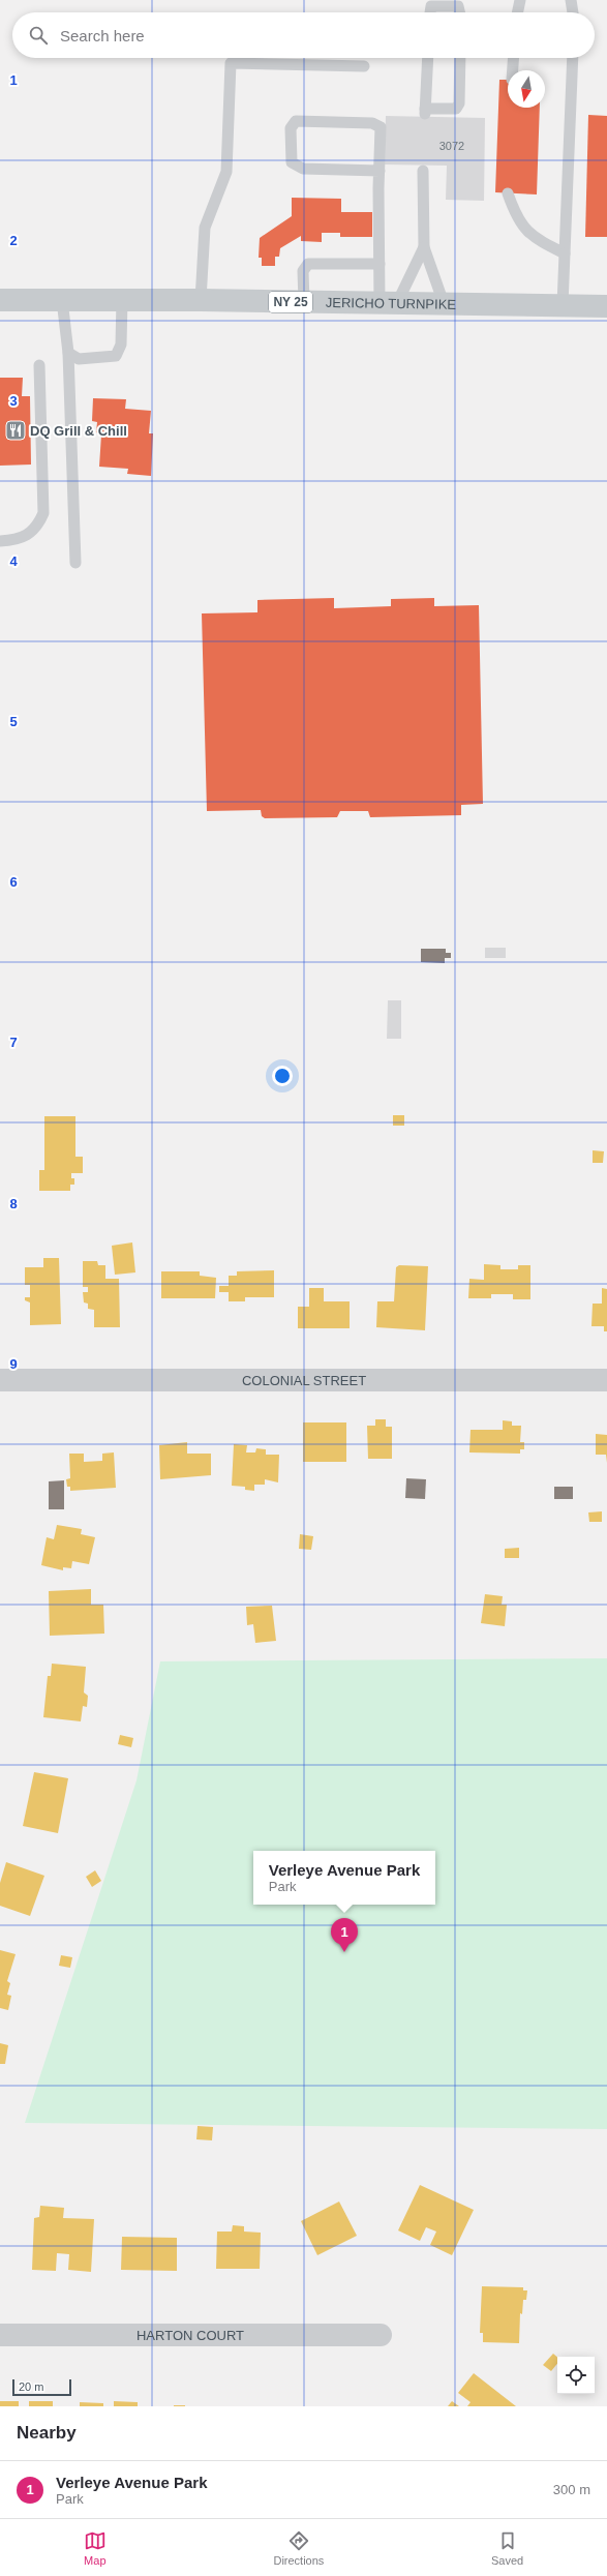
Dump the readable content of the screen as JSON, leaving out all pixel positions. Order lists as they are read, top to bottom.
{
  "streets": {
    "main road": ["NY 25", "JERICHO TURNPIKE"],
    "street": ["COLONIAL STREET", "HARTON COURT"]
  },
  "places": {
    "restaurant": ["DQ Grill & Chill"]
  },
  "house_numbers": ["3072"],
  "scale_bar": "20 m",
  "north": "bottom",
  "page": {
    "search": "Search here",
    "popup": ["Verleye Avenue Park", "Park"],
    "pins": "1",
    "scale": "20 m",
    "heading": "Nearby",
    "list": [
      {
        "mark": "1",
        "name": "Verleye Avenue Park",
        "note": "Park",
        "value": "300 m"
      }
    ],
    "nav": ["Map", "Directions", "Saved"]
  },
  "grid": {
    "rows": [
      "1",
      "2",
      "3",
      "4",
      "5",
      "6",
      "7",
      "8",
      "9"
    ]
  }
}
